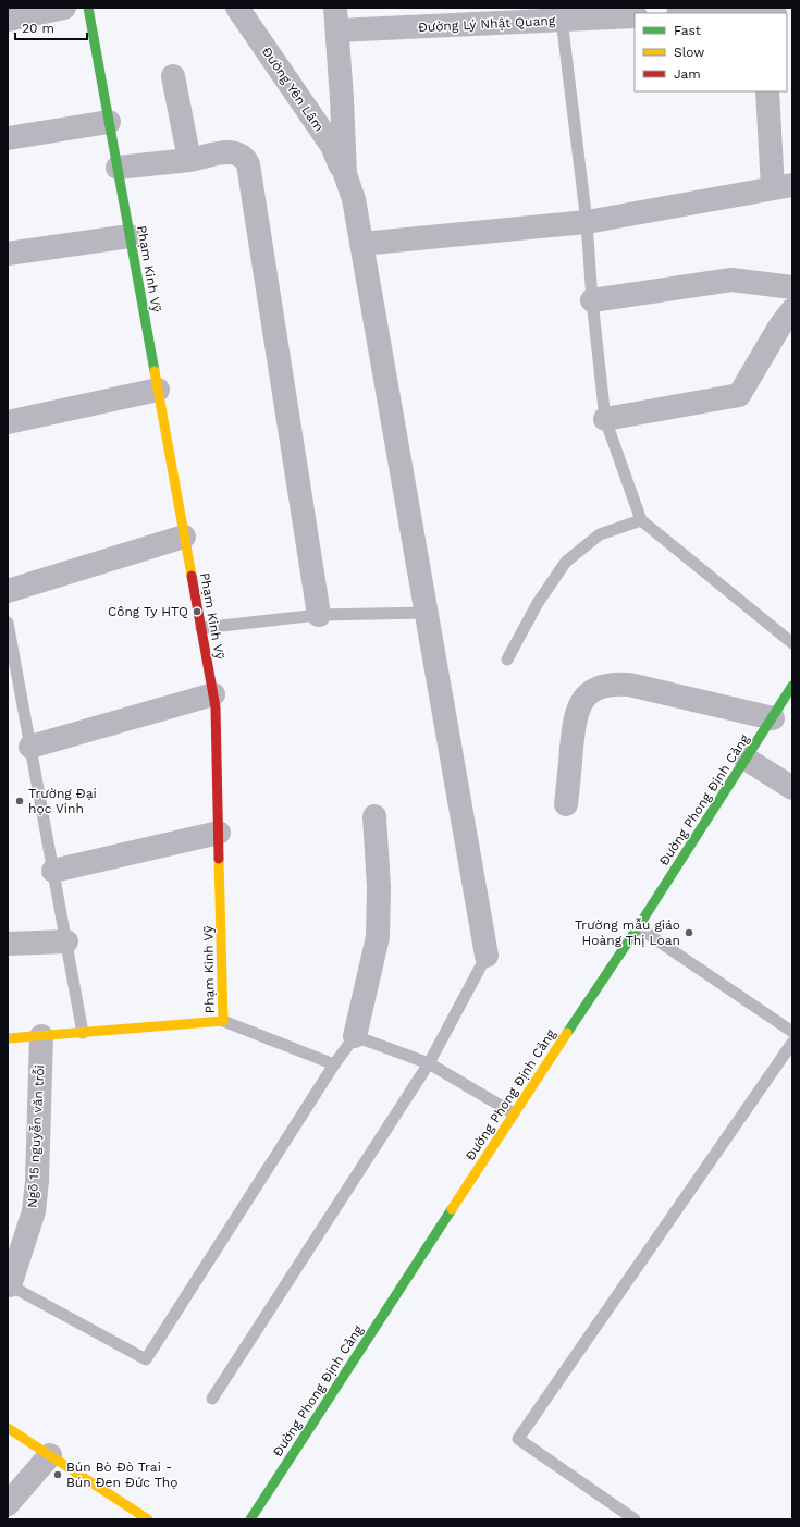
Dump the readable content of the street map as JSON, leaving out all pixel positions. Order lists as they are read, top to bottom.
{
  "streets": {
    "street": [
      "Đường Lý Nhật Quang",
      "Đường Yên Lâm",
      "Phạm Kinh Vỹ",
      "Đường Phong Định Cảng",
      "Ngõ 15 nguyễn văn trỗi"
    ]
  },
  "crossings": [
    ["Phạm Kinh Vỹ", "Ngõ 15 nguyễn văn trỗi"]
  ],
  "places": [
    "Công Ty HTQ",
    "Trường Đại học Vinh",
    "Trường mẫu giáo Hoàng Thị Loan",
    "Bún Bò Đò Trai - Bún Đen Đức Thọ"
  ],
  "legend": ["Fast", "Slow", "Jam"],
  "scale_bar": "20 m"
}
